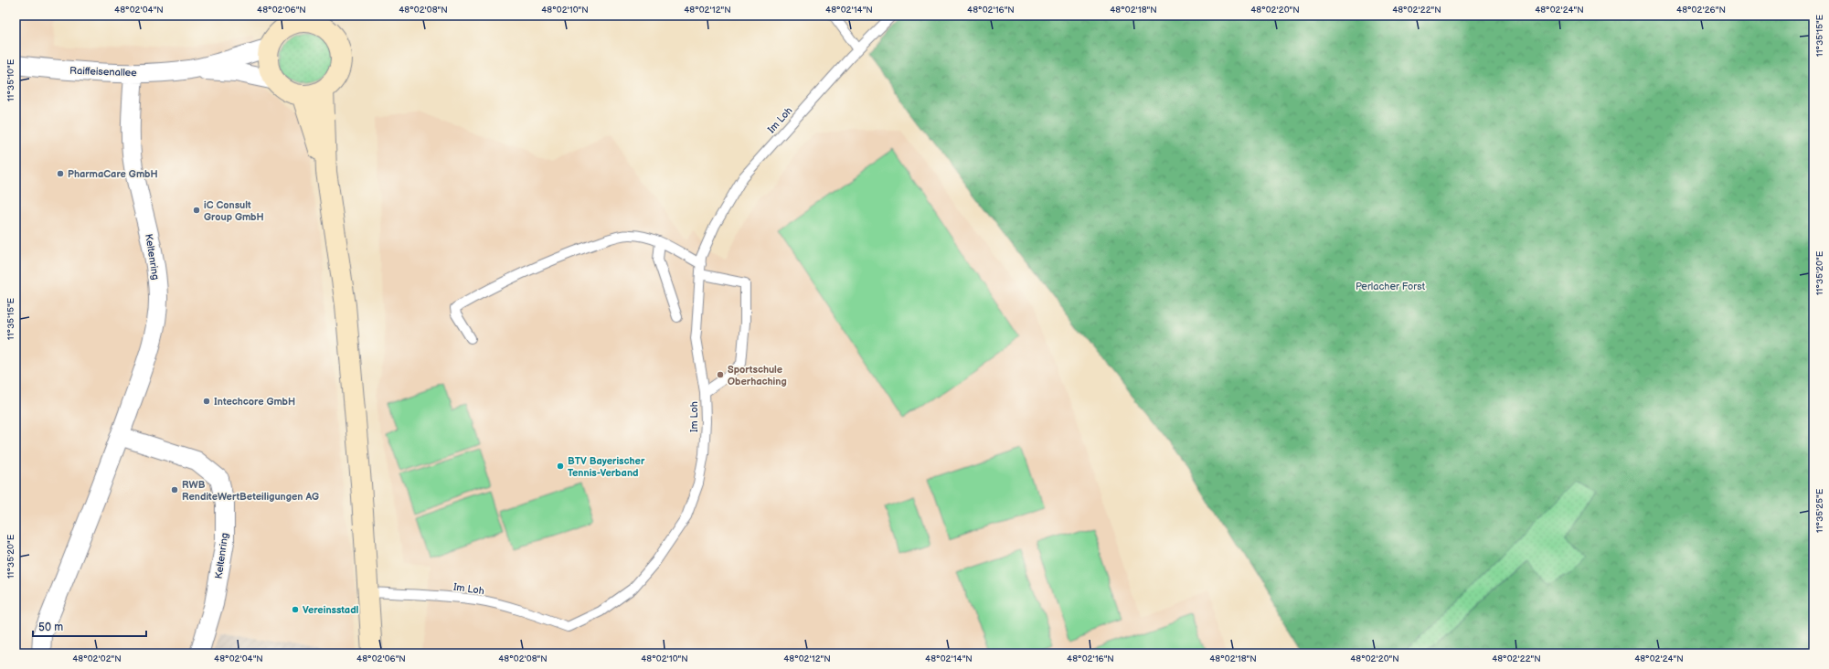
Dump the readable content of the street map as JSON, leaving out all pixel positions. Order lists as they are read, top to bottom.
{
  "streets": {
    "street": ["Raiffeisenallee", "Keltenring"],
    "lane": ["Im Loh"]
  },
  "crossings": [
    ["Raiffeisenallee", "Keltenring"]
  ],
  "parks": ["Perlacher Forst"],
  "places": [
    "PharmaCare GmbH",
    "iC Consult Group GmbH",
    "Sportschule Oberhaching",
    "Intechcore GmbH",
    "BTV Bayerischer Tennis-Verband",
    "RWB RenditeWertBeteiligungen AG",
    "Vereinsstadl"
  ],
  "scale_bar": "50 m",
  "coordinates": [
    "48°02'04\"N",
    "48°02'06\"N",
    "48°02'08\"N",
    "48°02'10\"N",
    "48°02'12\"N",
    "48°02'14\"N",
    "48°02'16\"N",
    "48°02'18\"N",
    "48°02'20\"N",
    "48°02'22\"N",
    "48°02'24\"N",
    "48°02'26\"N",
    "11°35'15\"E",
    "11°35'10\"E",
    "11°35'20\"E",
    "11°35'25\"E",
    "48°02'02\"N"
  ]
}
